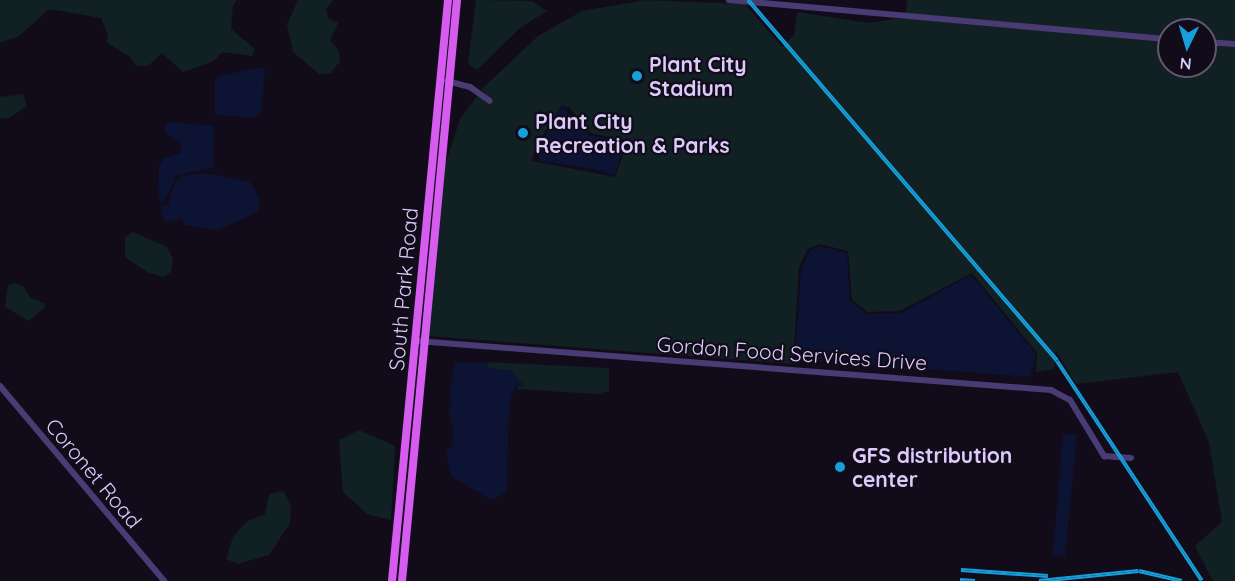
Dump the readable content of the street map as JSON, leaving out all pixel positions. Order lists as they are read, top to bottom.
{
  "streets": {
    "main road": ["South Park Road"],
    "street": ["Gordon Food Services Drive", "Coronet Road"]
  },
  "crossings": [
    ["South Park Road", "Gordon Food Services Drive"]
  ],
  "places": ["Plant City Stadium", "Plant City Recreation & Parks", "GFS distribution center"],
  "north": "bottom"
}
